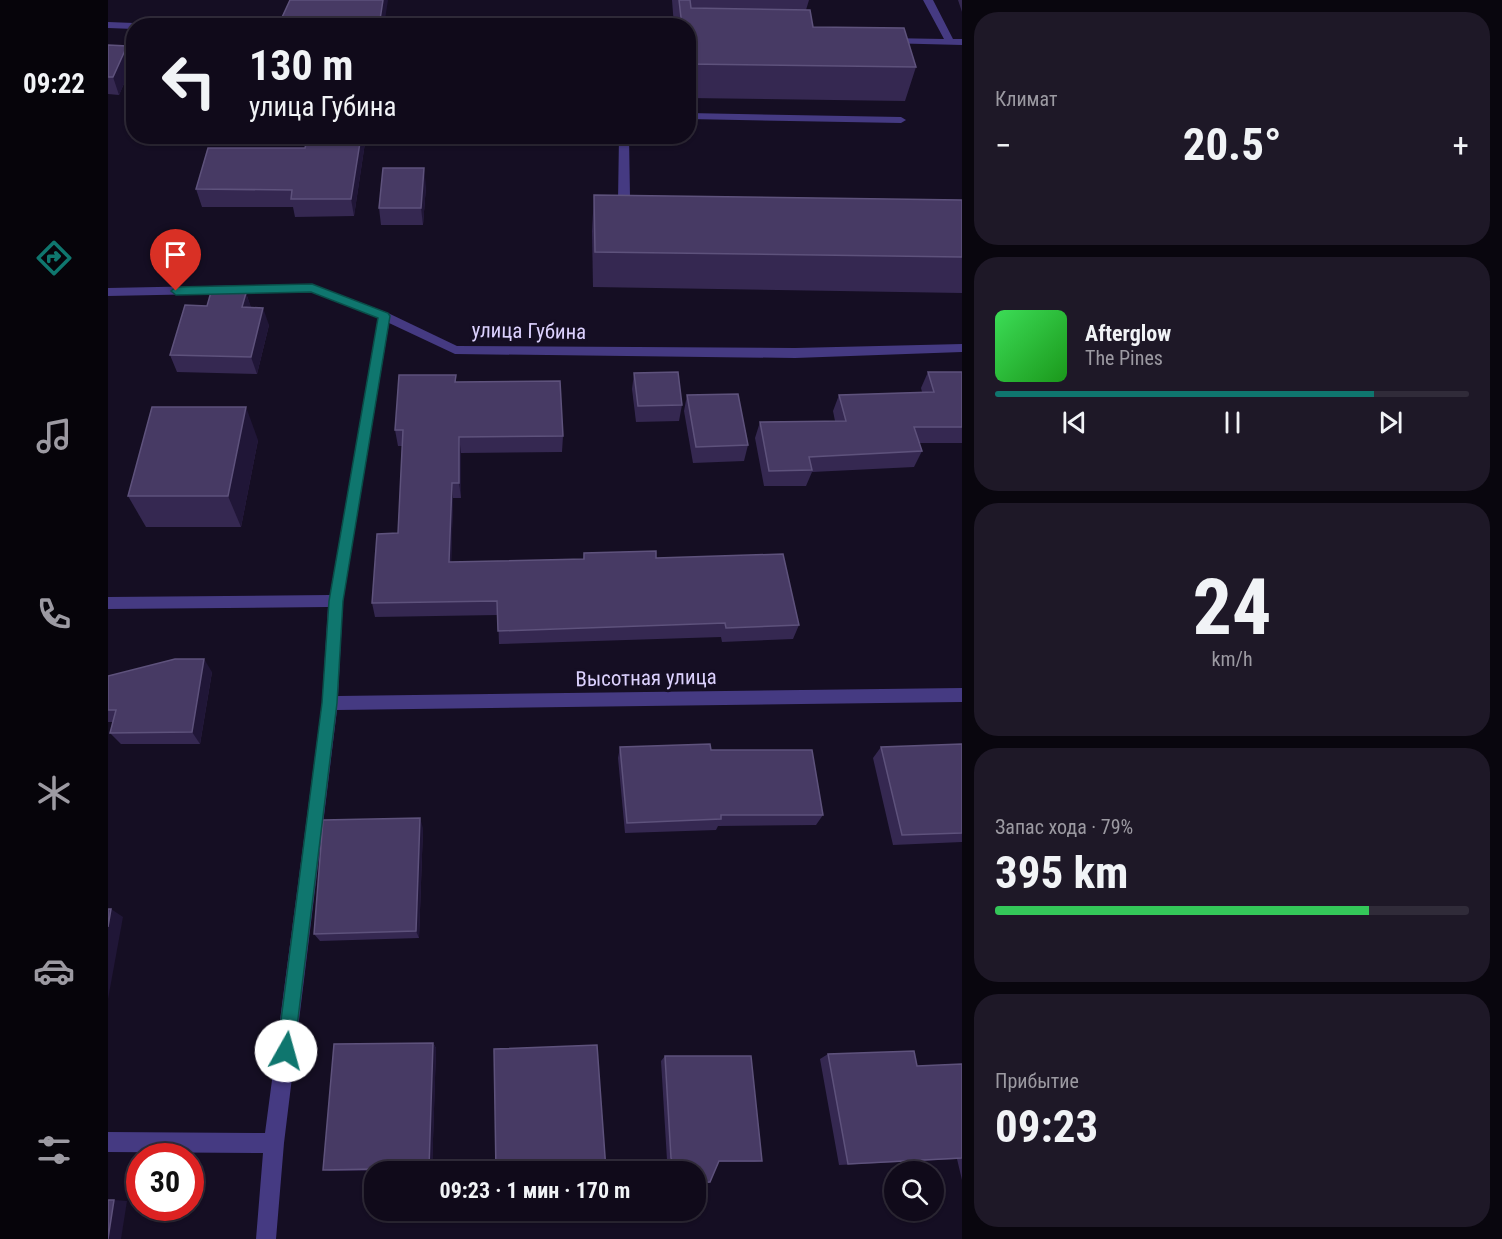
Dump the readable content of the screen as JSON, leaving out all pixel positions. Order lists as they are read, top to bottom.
{
  "streets": {
    "street": ["улица Губина", "Высотная улица"]
  },
  "page": {
    "tabs": "09:22",
    "tile": [
      "Климат",
      ["24", "km/h"],
      ["Запас хода · 79%", "395 km"],
      ["Прибытие", "09:23"]
    ],
    "turn": ["130 m", "улица Губина"],
    "heat": ["−", "20.5°", "+"],
    "song": ["Afterglow", "The Pines"],
    "limit": "30",
    "trip": "09:23 · 1 мин · 170 m"
  }
}
